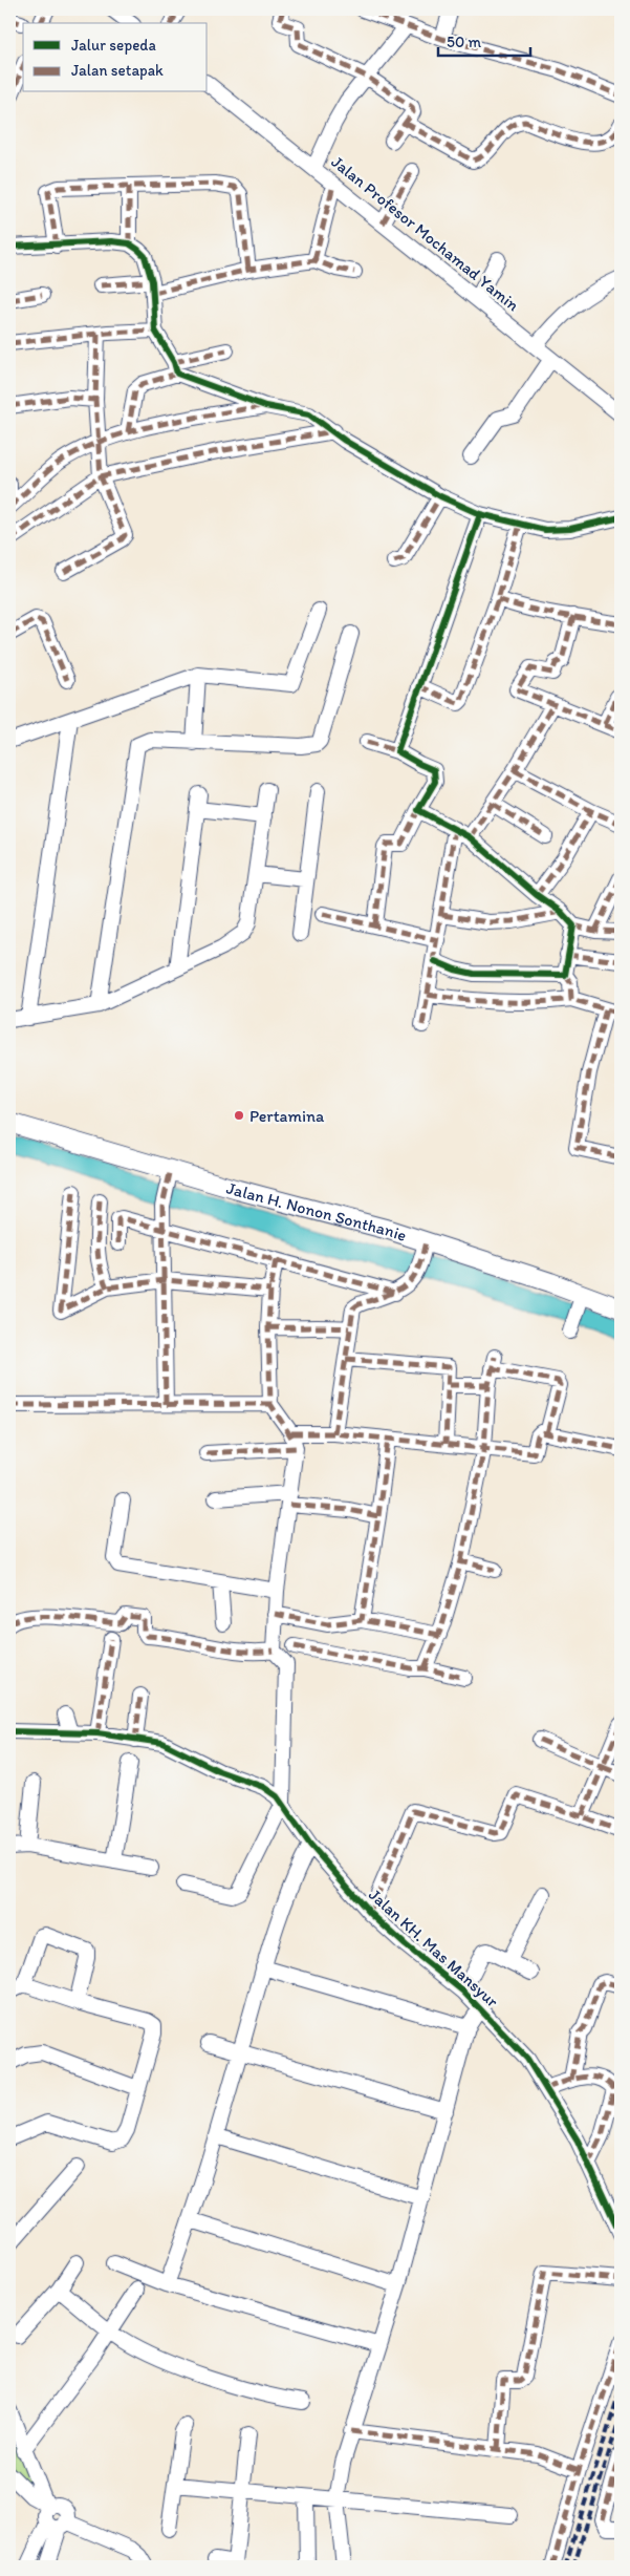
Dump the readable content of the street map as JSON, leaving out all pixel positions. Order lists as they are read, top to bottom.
{
  "streets": {
    "street": ["Jalan Profesor Mochamad Yamin", "Jalan H. Nonon Sonthanie", "Jalan KH. Mas Mansyur"]
  },
  "places": ["Pertamina"],
  "legend": ["Jalur sepeda", "Jalan setapak"],
  "scale_bar": "50 m"
}
